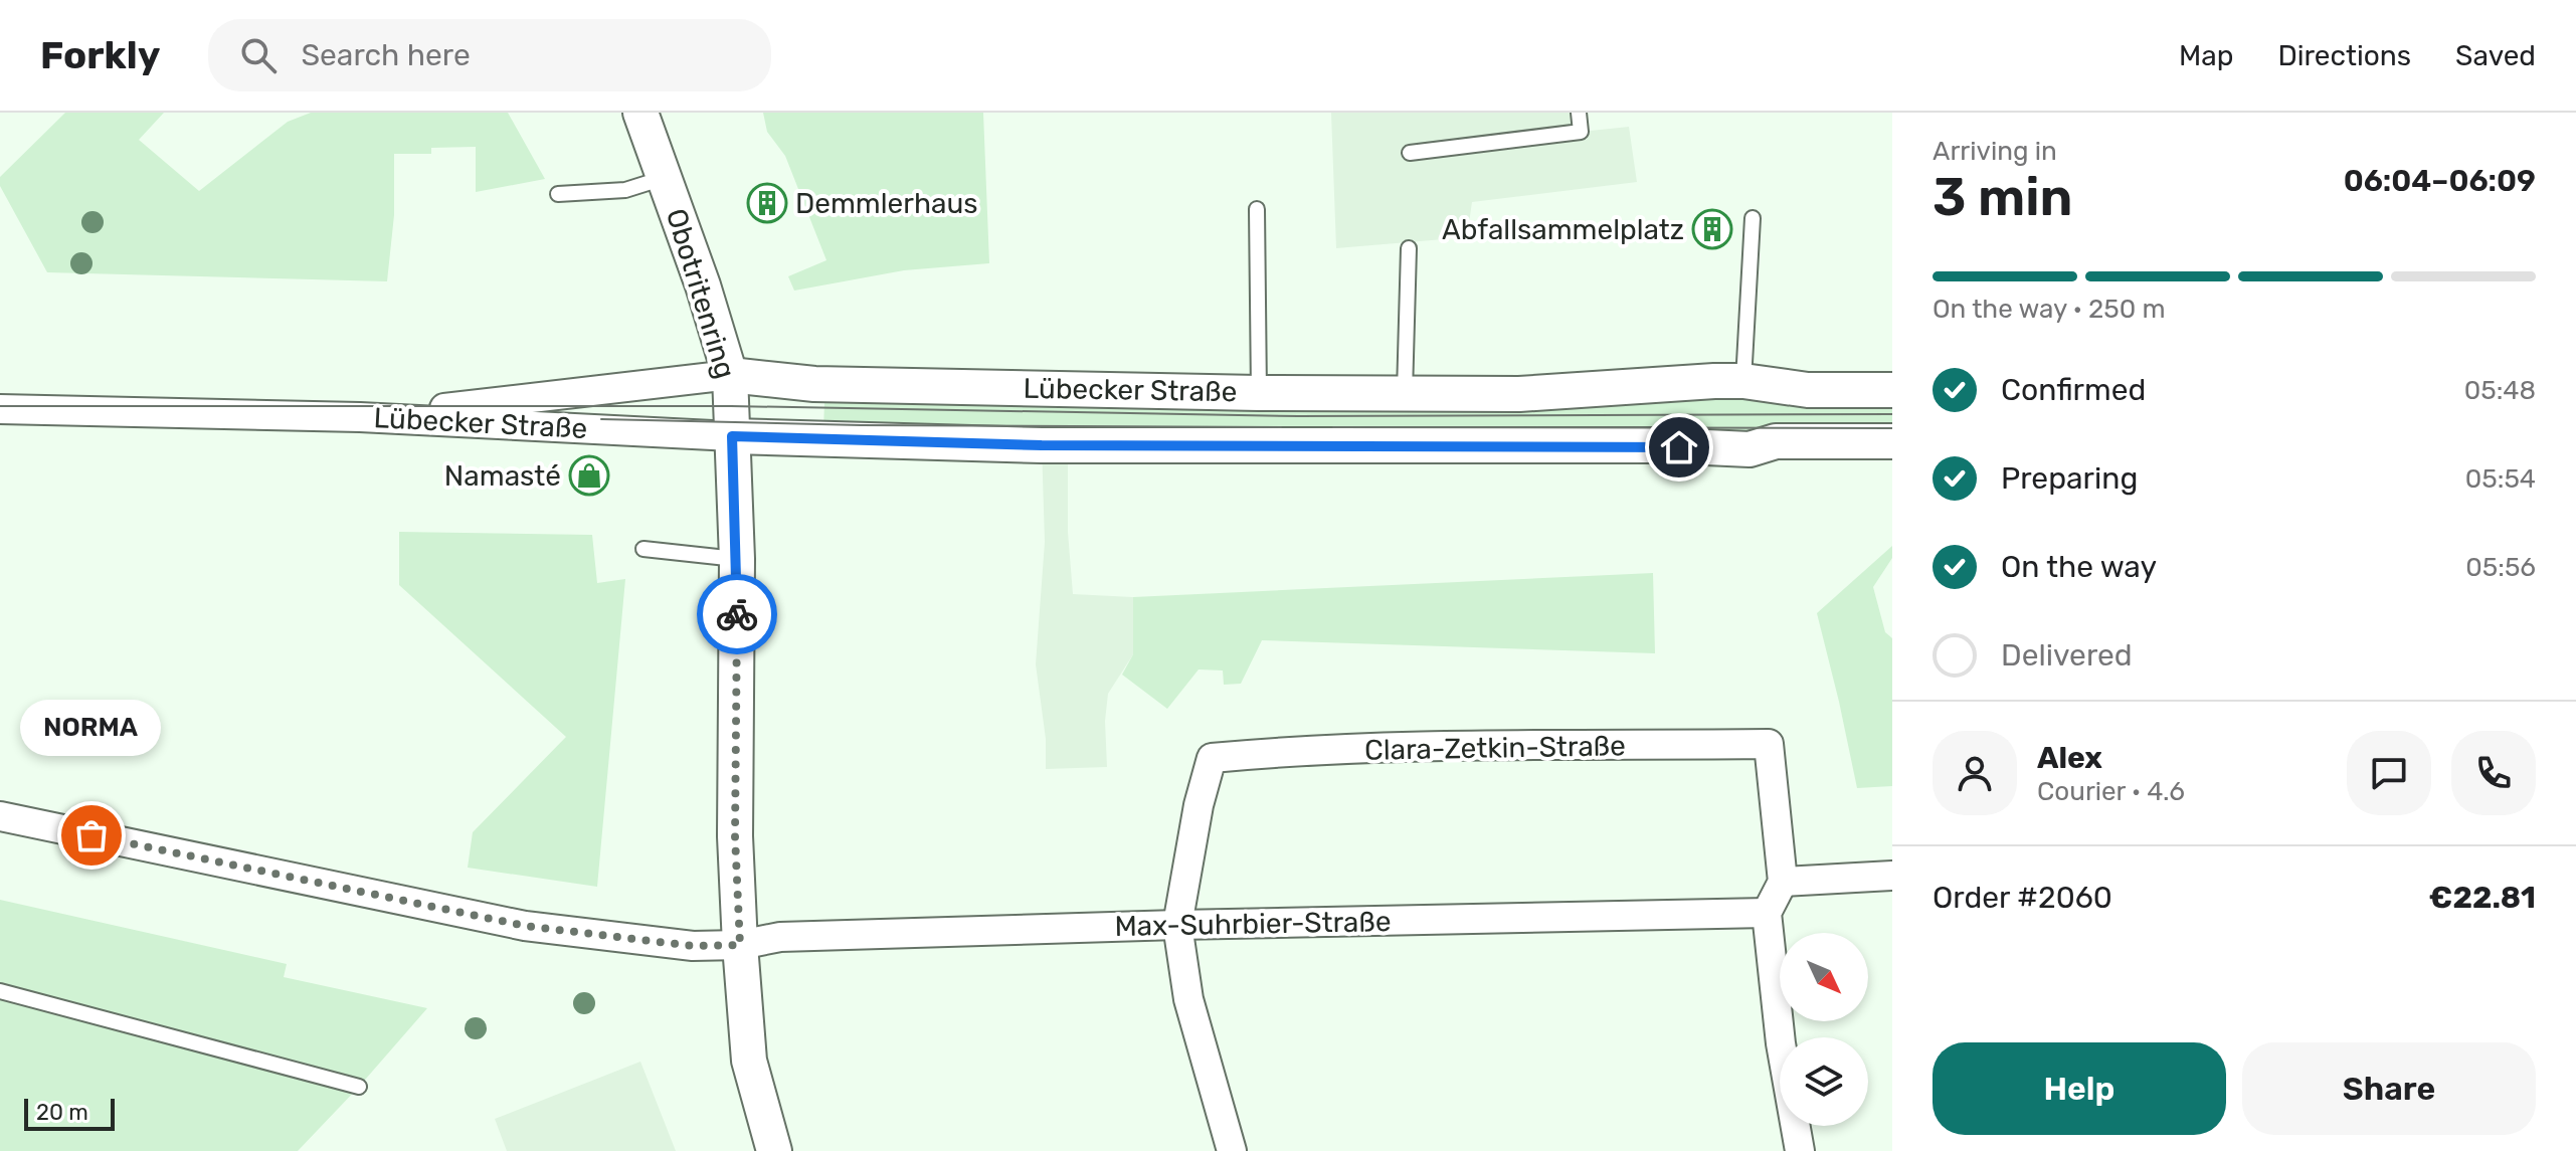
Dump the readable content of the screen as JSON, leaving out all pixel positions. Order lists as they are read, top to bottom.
{
  "streets": {
    "street": [
      "Obotritenring",
      "Lübecker Straße",
      "Clara-Zetkin-Straße",
      "Max-Suhrbier-Straße"
    ]
  },
  "crossings": [
    ["Obotritenring", "Lübecker Straße"],
    ["Obotritenring", "Max-Suhrbier-Straße"],
    ["Clara-Zetkin-Straße", "Max-Suhrbier-Straße"]
  ],
  "places": {
    "building": ["Demmlerhaus", "Abfallsammelplatz"],
    "shop": ["Namasté"],
    "other": ["NORMA"]
  },
  "scale_bar": "20 m",
  "north": "bottom right",
  "page": {
    "header": "Forkly",
    "search": "Search here",
    "nav": ["Map", "Directions", "Saved"],
    "heading": ["3 min", "Arriving in", "06:04–06:09"],
    "panel": [
      "Alex",
      "Courier · 4.6",
      "Order #2060",
      "€22.81"
    ],
    "bar": "On the way · 250 m",
    "list": [
      ["Confirmed", "05:48"],
      ["Preparing", "05:54"],
      ["On the way", "05:56"],
      "Delivered"
    ],
    "bubble": "NORMA",
    "buttons": ["Help", "Share"],
    "scale": "20 m"
  }
}
